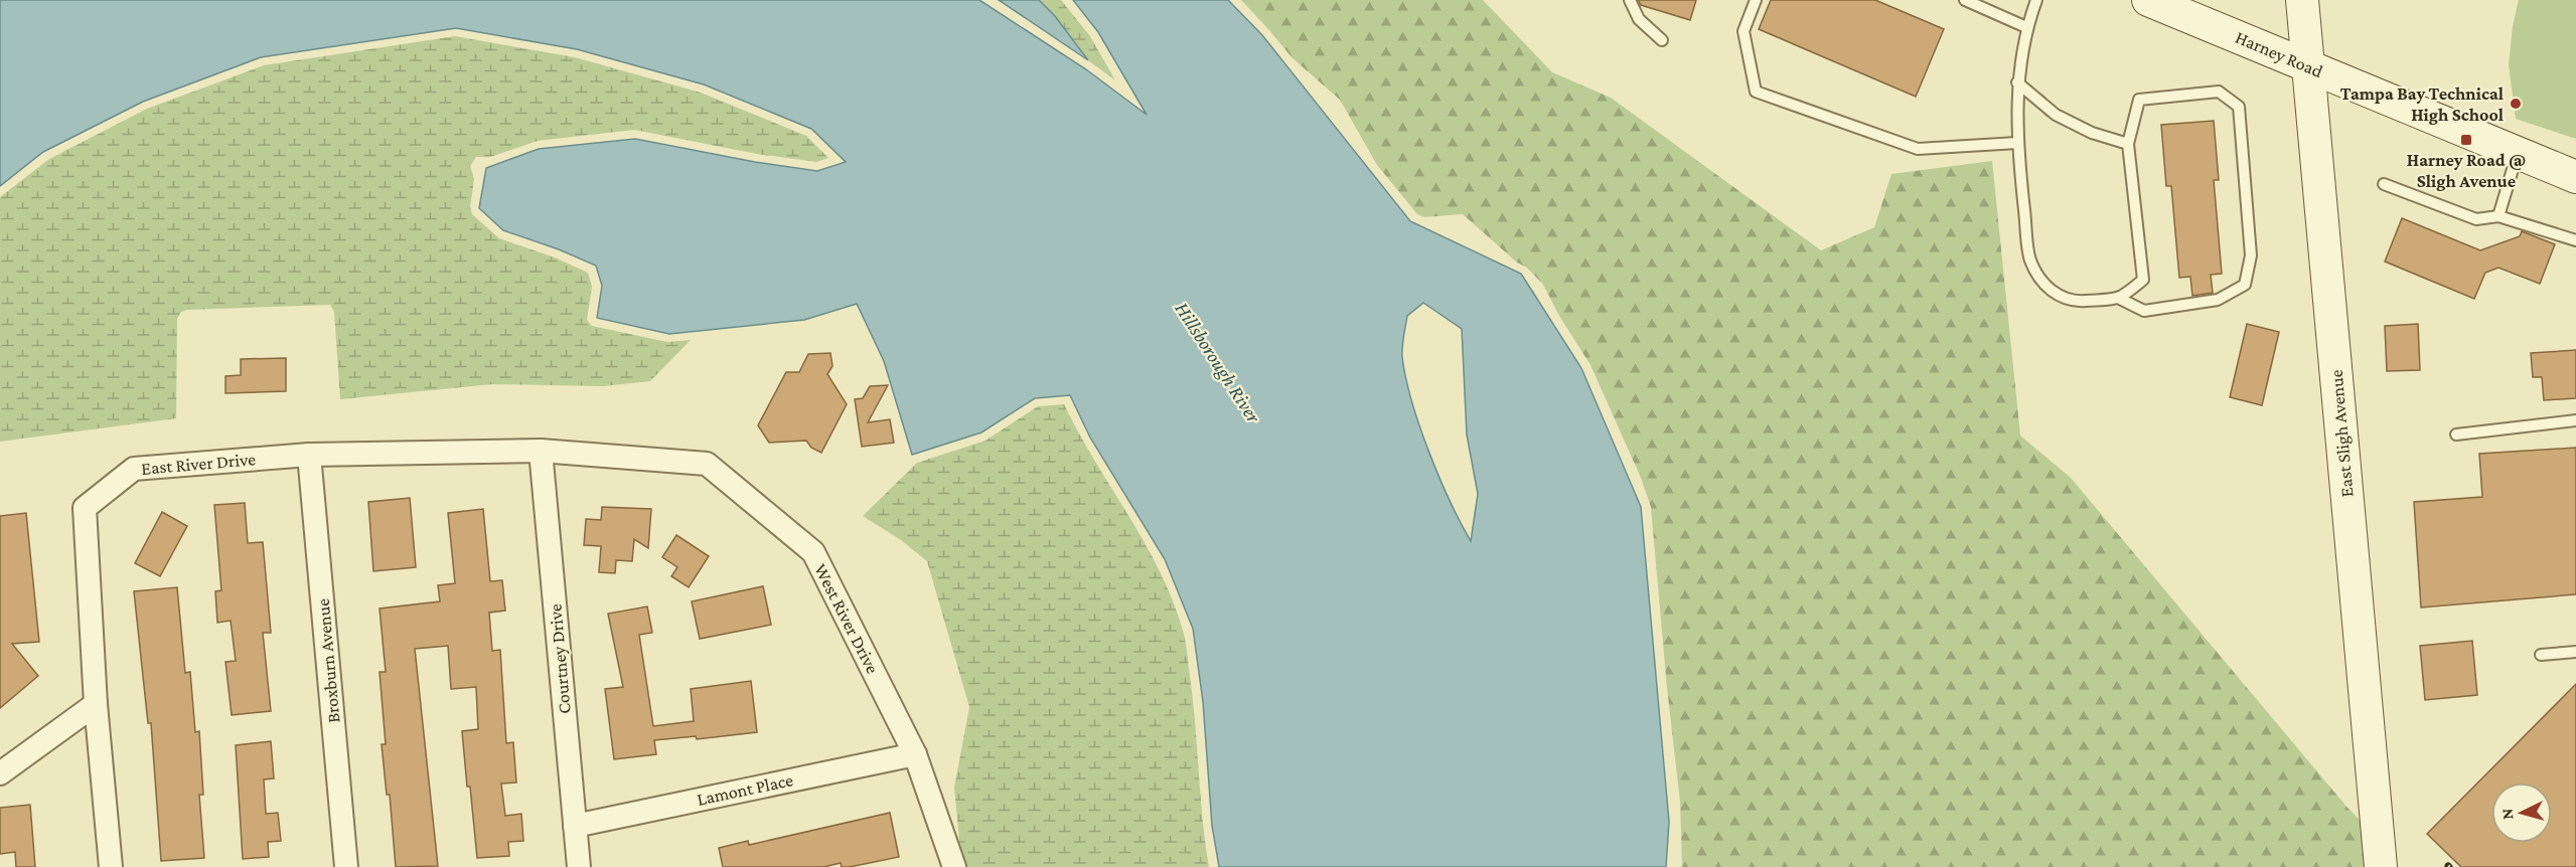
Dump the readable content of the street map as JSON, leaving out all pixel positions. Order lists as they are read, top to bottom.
{
  "streets": {
    "street": [
      "Harney Road",
      "East Sligh Avenue",
      "East River Drive",
      "West River Drive",
      "Courtney Drive",
      "Broxburn Avenue",
      "Lamont Place"
    ]
  },
  "crossings": [
    ["Harney Road", "East Sligh Avenue"],
    ["East River Drive", "West River Drive"],
    ["East River Drive", "Courtney Drive"],
    ["East River Drive", "Broxburn Avenue"],
    ["West River Drive", "Courtney Drive"],
    ["West River Drive", "Lamont Place"],
    ["Courtney Drive", "Lamont Place"]
  ],
  "water": ["Hillsborough River"],
  "places": {
    "other": ["Tampa Bay Technical High School"],
    "transit": ["Harney Road @ Sligh Avenue"]
  },
  "north": "left"
}
